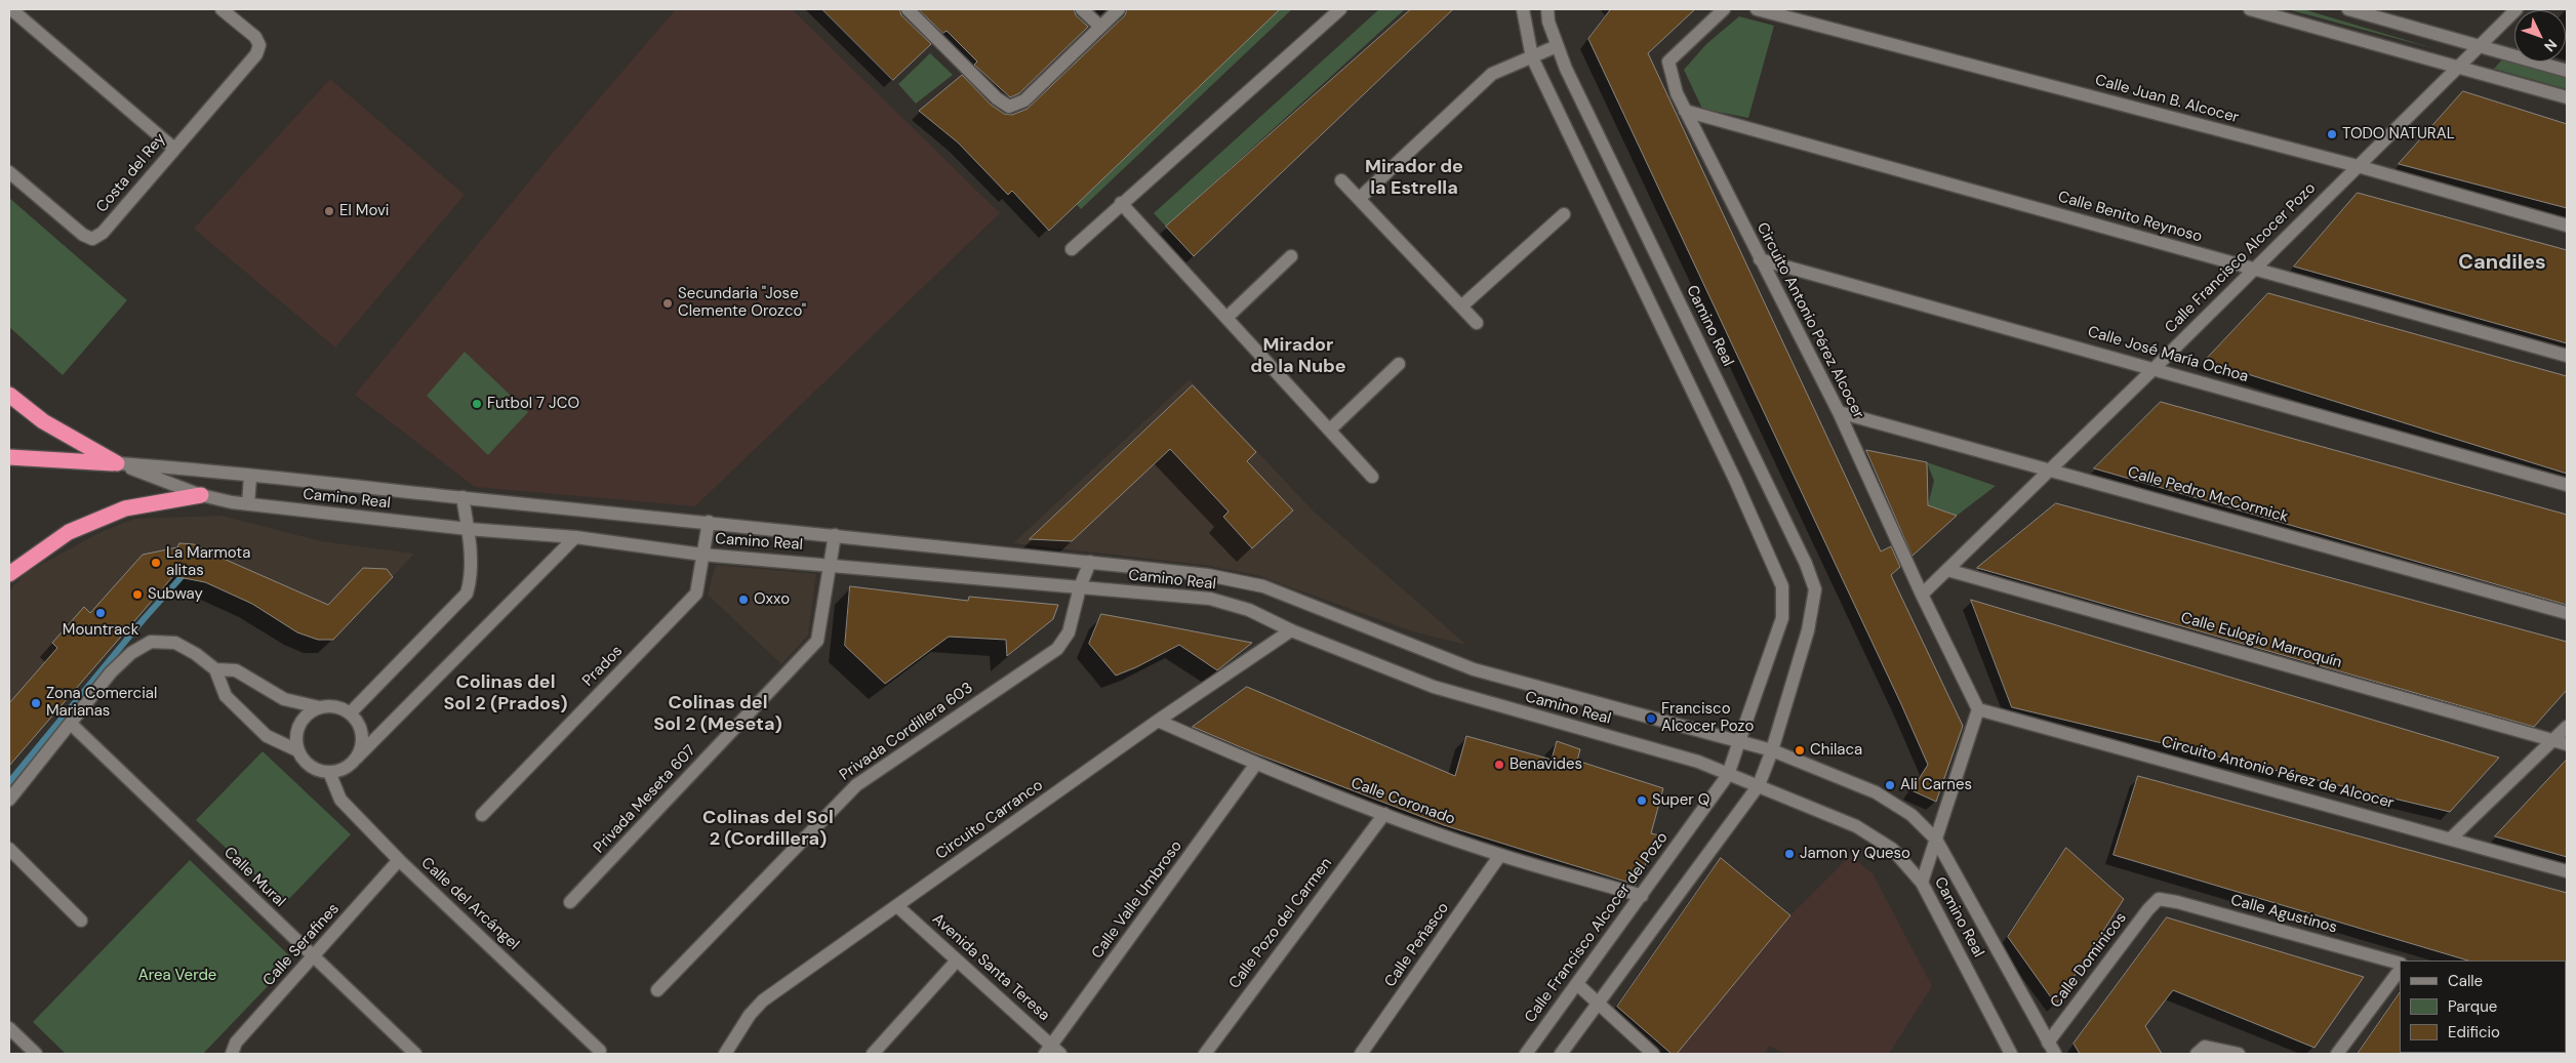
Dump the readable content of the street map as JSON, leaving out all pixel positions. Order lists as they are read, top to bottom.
{
  "streets": {
    "street": [
      "Calle Juan B. Alcocer",
      "Costa del Rey",
      "Calle Benito Reynoso",
      "Calle Francisco Alcocer Pozo",
      "Circuito Antonio Pérez Alcocer",
      "Camino Real",
      "Calle José María Ochoa",
      "Calle Pedro McCormick",
      "Calle Eulogio Marroquín",
      "Prados",
      "Privada Cordillera 603",
      "Circuito Antonio Pérez de Alcocer",
      "Privada Meseta 607",
      "Calle Coronado",
      "Circuito Carranco",
      "Calle Mural",
      "Calle Valle Umbroso",
      "Calle del Arcángel",
      "Calle Agustinos",
      "Calle Pozo del Carmen",
      "Calle Francisco Alcocer del Pozo",
      "Calle Serafines",
      "Calle Peñasco",
      "Calle Dominicos",
      "Avenida Santa Teresa"
    ]
  },
  "crossings": [
    ["Calle Juan B. Alcocer", "Calle Francisco Alcocer Pozo"],
    ["Calle Benito Reynoso", "Calle Francisco Alcocer Pozo"],
    ["Calle Benito Reynoso", "Circuito Antonio Pérez Alcocer"],
    ["Calle Francisco Alcocer Pozo", "Circuito Antonio Pérez Alcocer"],
    ["Calle Francisco Alcocer Pozo", "Calle José María Ochoa"],
    ["Calle Francisco Alcocer Pozo", "Calle Pedro McCormick"],
    ["Calle Francisco Alcocer Pozo", "Calle Eulogio Marroquín"],
    ["Circuito Antonio Pérez Alcocer", "Calle José María Ochoa"],
    ["Circuito Antonio Pérez Alcocer", "Calle Pedro McCormick"],
    ["Camino Real", "Prados"],
    ["Camino Real", "Privada Cordillera 603"],
    ["Camino Real", "Privada Meseta 607"],
    ["Camino Real", "Circuito Carranco"],
    ["Camino Real", "Calle Francisco Alcocer del Pozo"],
    ["Camino Real", "Calle Dominicos"],
    ["Calle Coronado", "Circuito Carranco"],
    ["Calle Coronado", "Calle Valle Umbroso"],
    ["Calle Coronado", "Calle Pozo del Carmen"],
    ["Calle Coronado", "Calle Francisco Alcocer del Pozo"],
    ["Calle Coronado", "Calle Peñasco"],
    ["Circuito Carranco", "Avenida Santa Teresa"],
    ["Calle Mural", "Calle Serafines"],
    ["Calle Valle Umbroso", "Avenida Santa Teresa"],
    ["Calle del Arcángel", "Calle Serafines"],
    ["Calle Agustinos", "Calle Dominicos"]
  ],
  "districts": [
    "Mirador de la Estrella",
    "Candiles",
    "Mirador de la Nube",
    "Colinas del Sol 2 (Prados)",
    "Colinas del Sol 2 (Meseta)",
    "Colinas del Sol 2 (Cordillera)"
  ],
  "parks": ["Area Verde"],
  "places": [
    "TODO NATURAL",
    "El Movi",
    "Secundaria \"Jose Clemente Orozco\"",
    "Futbol 7 JCO",
    "La Marmota alitas",
    "Subway",
    "Oxxo",
    "Mountrack",
    "Zona Comercial Marianas",
    "Francisco Alcocer Pozo",
    "Chilaca",
    "Benavides",
    "Ali Carnes",
    "Super Q",
    "Jamon y Queso"
  ],
  "legend": ["Calle", "Parque", "Edificio"],
  "north": "bottom right"
}
